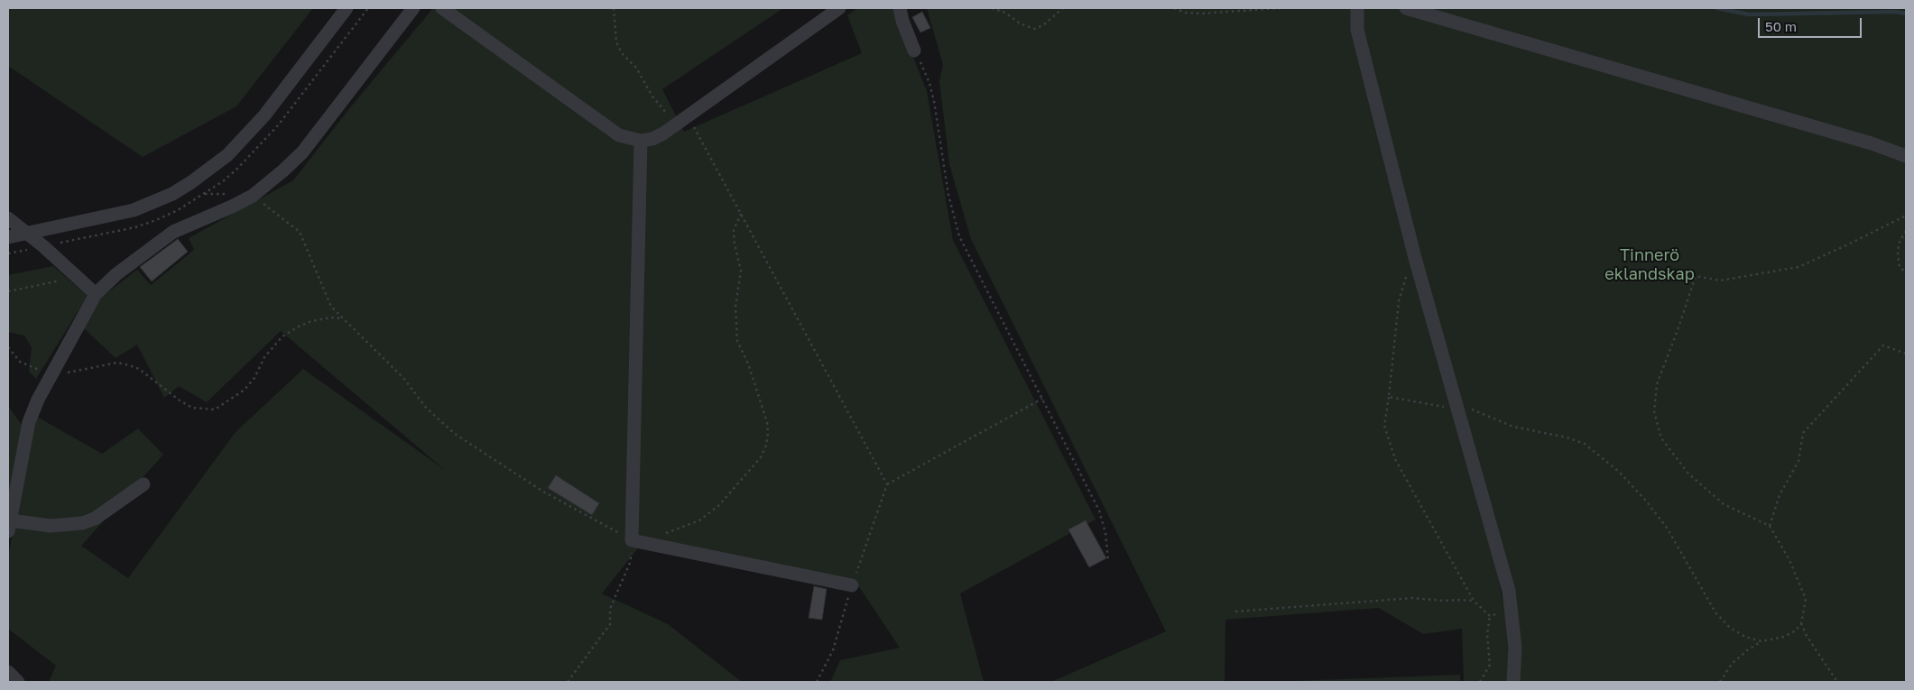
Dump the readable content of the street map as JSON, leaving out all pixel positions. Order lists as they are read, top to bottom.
{
  "parks": ["Tinnerö eklandskap"],
  "scale_bar": "50 m"
}
